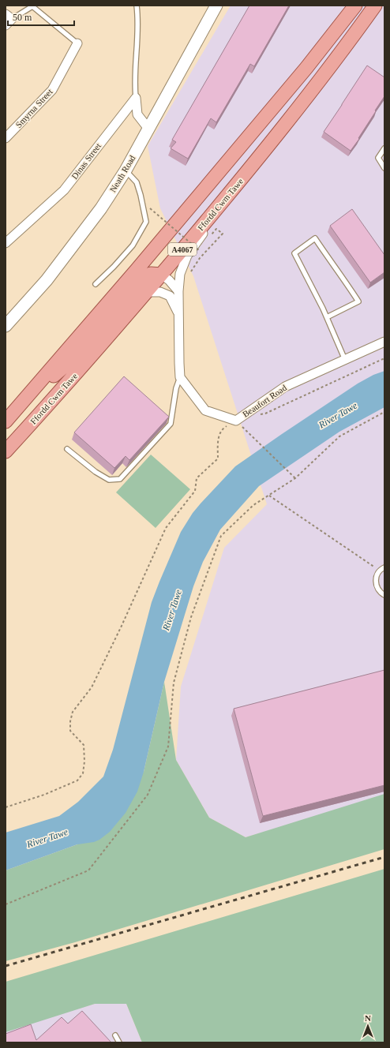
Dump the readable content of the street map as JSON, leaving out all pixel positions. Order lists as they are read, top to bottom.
{
  "streets": {
    "main road": ["Neath Road", "Ffordd Cwm Tawe", "A4067"],
    "street": ["Smyrna Street", "Dinas Street", "Beaufort Road"]
  },
  "water": ["River Tawe"],
  "scale_bar": "50 m",
  "north": "top"
}
